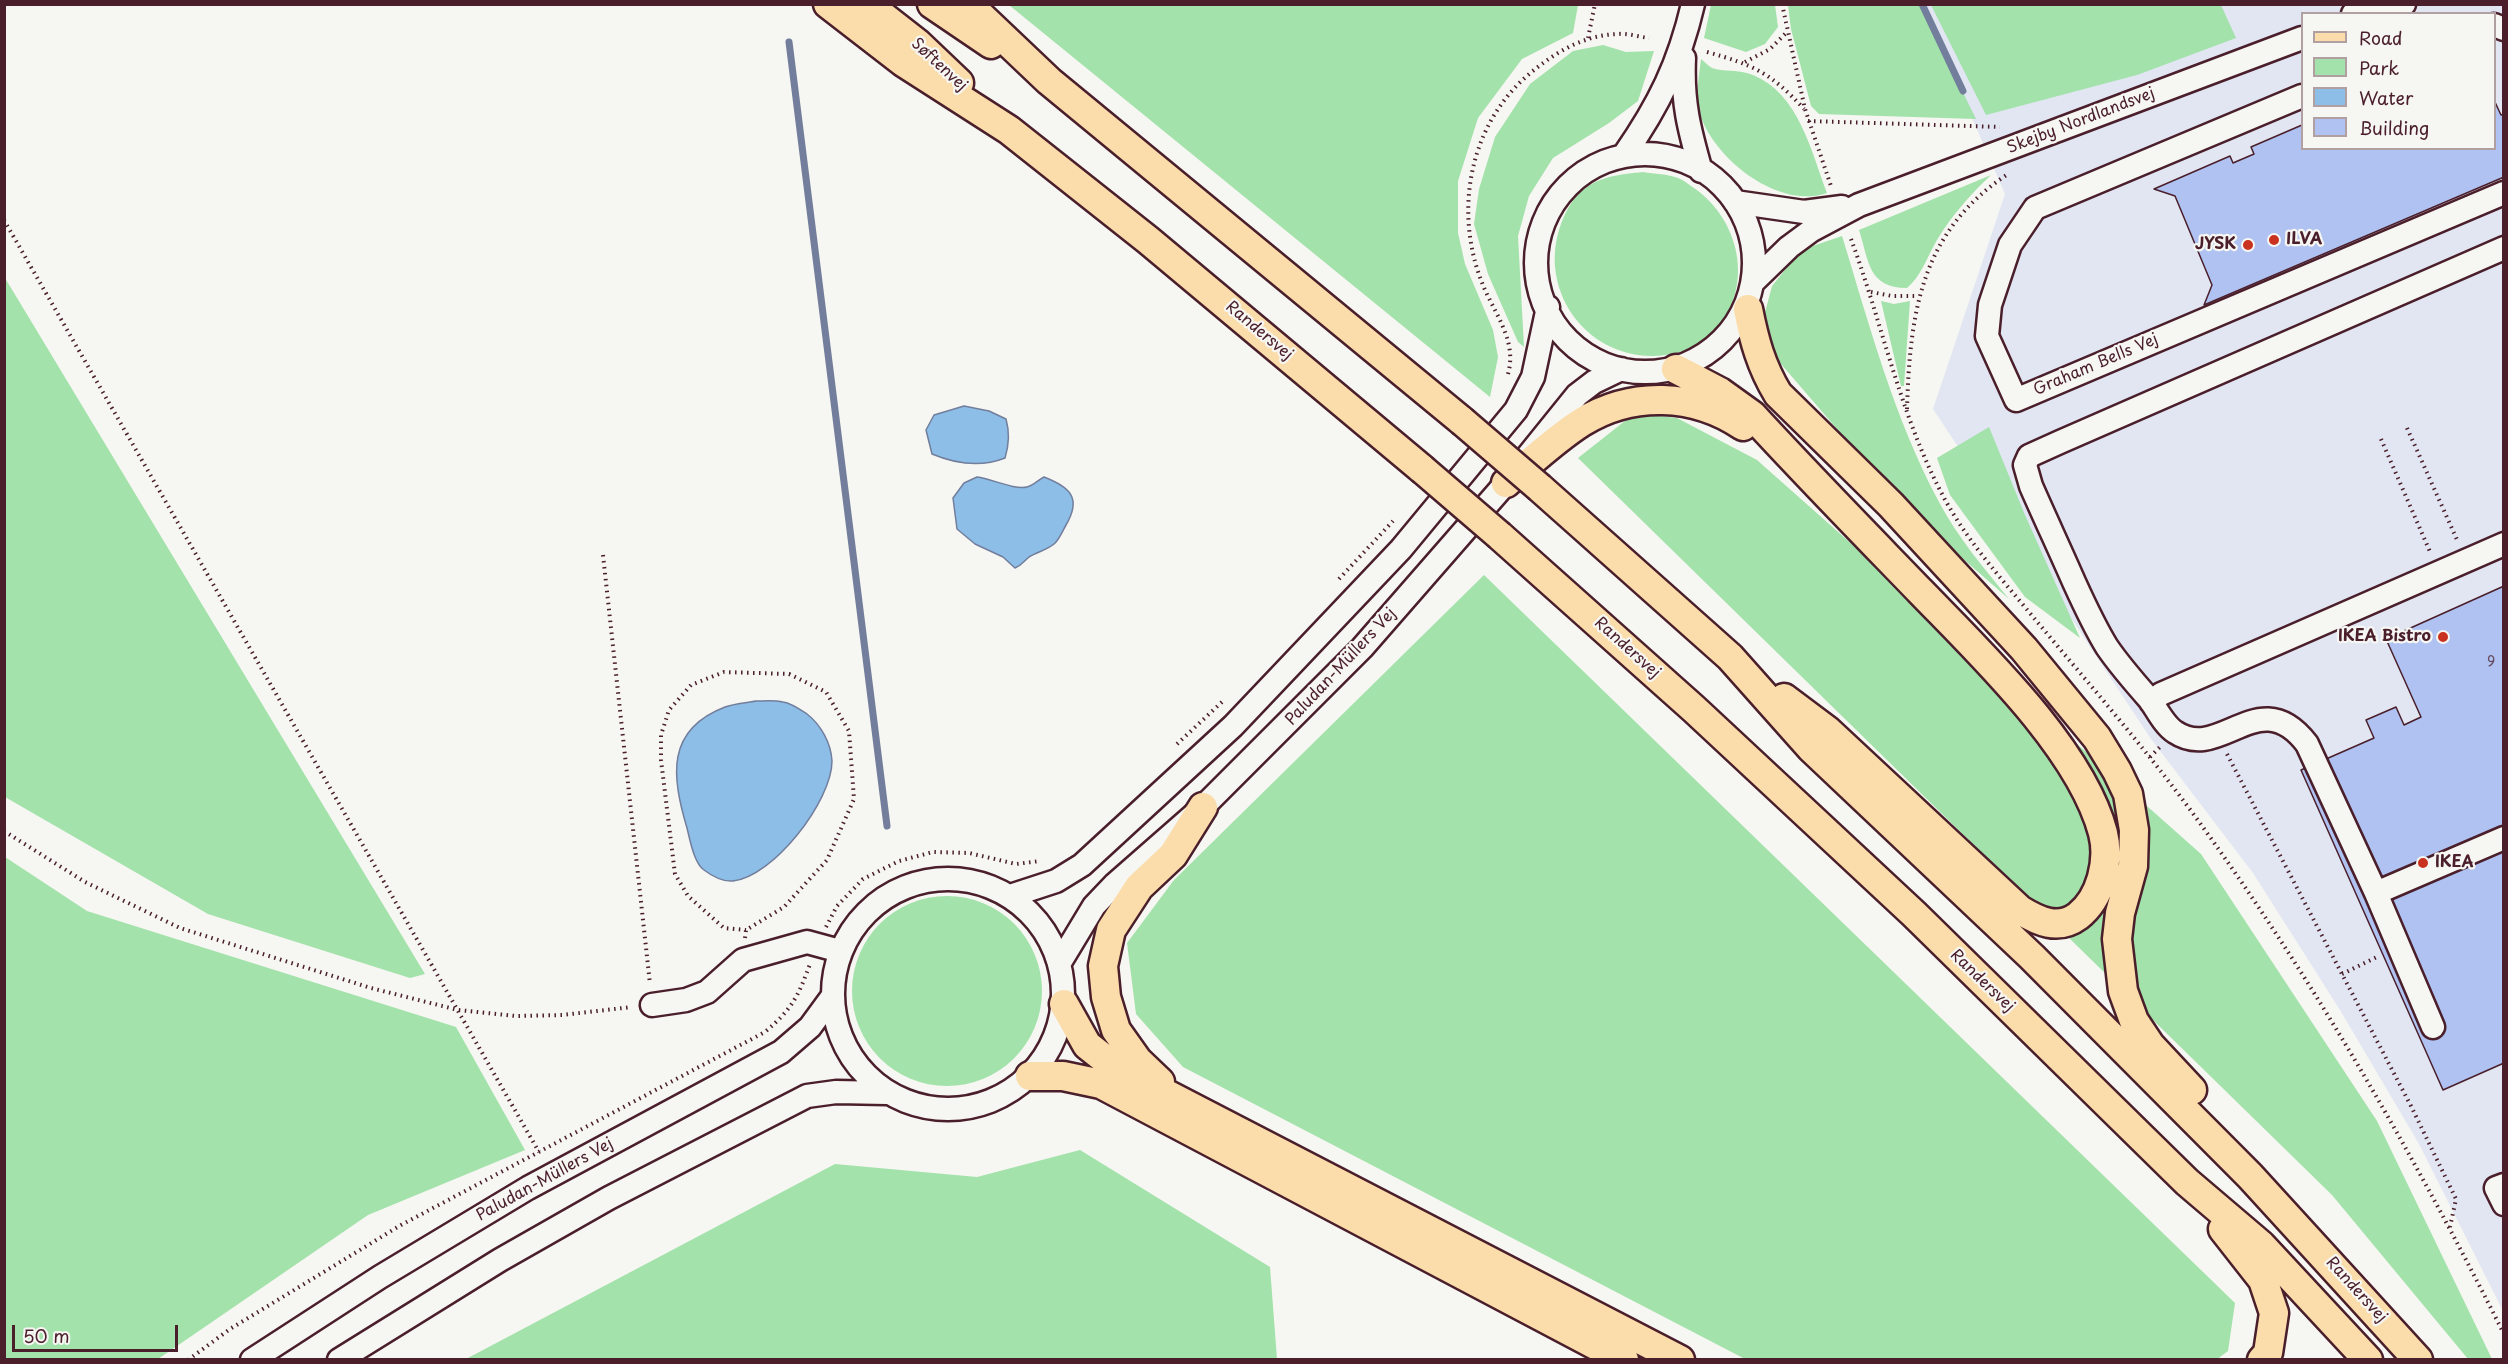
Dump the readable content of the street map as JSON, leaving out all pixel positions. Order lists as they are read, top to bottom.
{
  "streets": {
    "main road": ["Søftenvej", "Randersvej"],
    "street": ["Skejby Nordlandsvej", "Graham Bells Vej", "Paludan-Müllers Vej"]
  },
  "crossings": [
    ["Søftenvej", "Randersvej"],
    ["Skejby Nordlandsvej", "Paludan-Müllers Vej"]
  ],
  "places": [
    "ILVA",
    "JYSK",
    "IKEA Bistro",
    "IKEA"
  ],
  "house_numbers": ["9"],
  "legend": [
    "Road",
    "Park",
    "Water",
    "Building"
  ],
  "scale_bar": "50 m"
}
